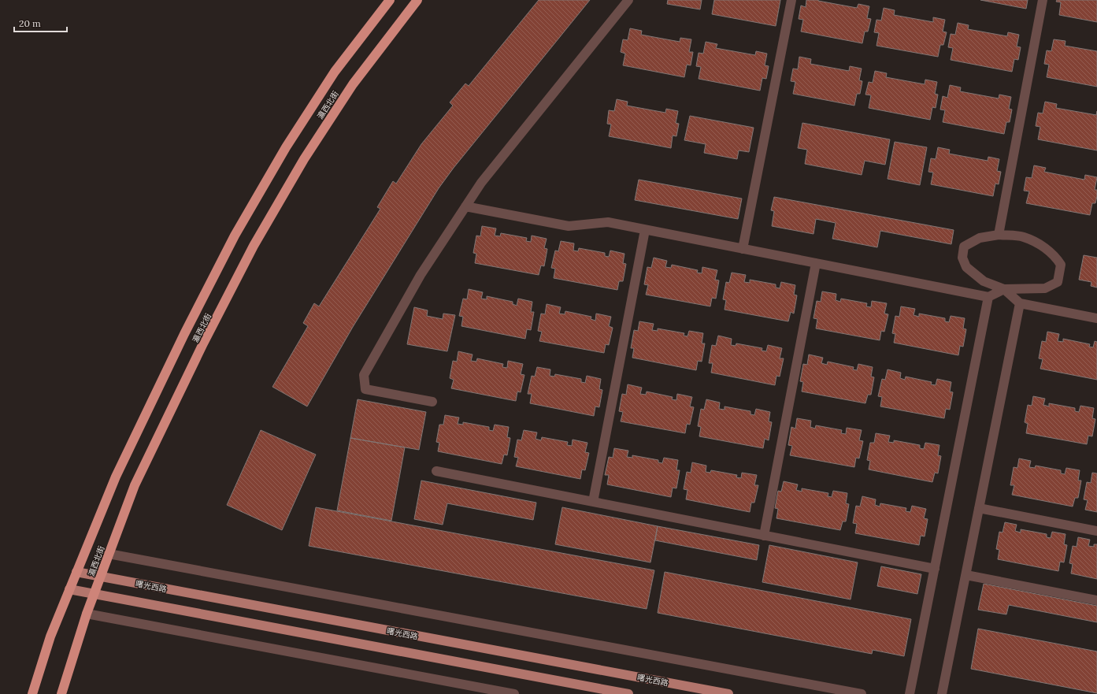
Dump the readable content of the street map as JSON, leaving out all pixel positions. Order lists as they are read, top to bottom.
{
  "streets": {
    "highway": ["瀛西北街"],
    "main road": ["曙光西路"]
  },
  "crossings": [
    ["瀛西北街", "曙光西路"]
  ],
  "scale_bar": "20 m"
}
